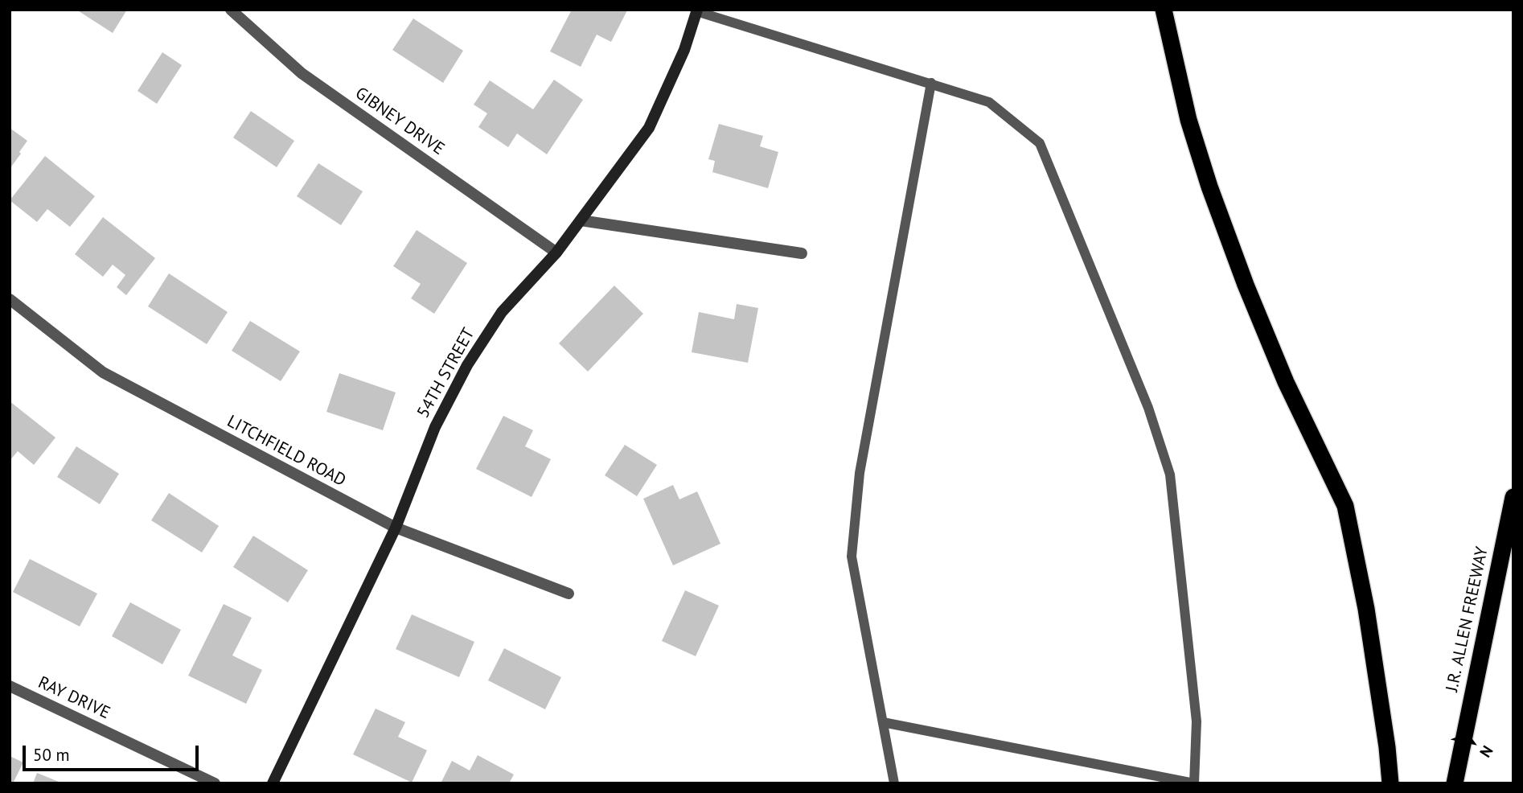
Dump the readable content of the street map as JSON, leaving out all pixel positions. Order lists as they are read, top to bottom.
{
  "streets": {
    "highway": ["J.R. ALLEN FREEWAY"],
    "main road": ["54TH STREET"],
    "street": ["GIBNEY DRIVE", "LITCHFIELD ROAD", "RAY DRIVE"]
  },
  "crossings": [
    ["GIBNEY DRIVE", "54TH STREET"],
    ["54TH STREET", "LITCHFIELD ROAD"]
  ],
  "scale_bar": "50 m",
  "north": "bottom right"
}
